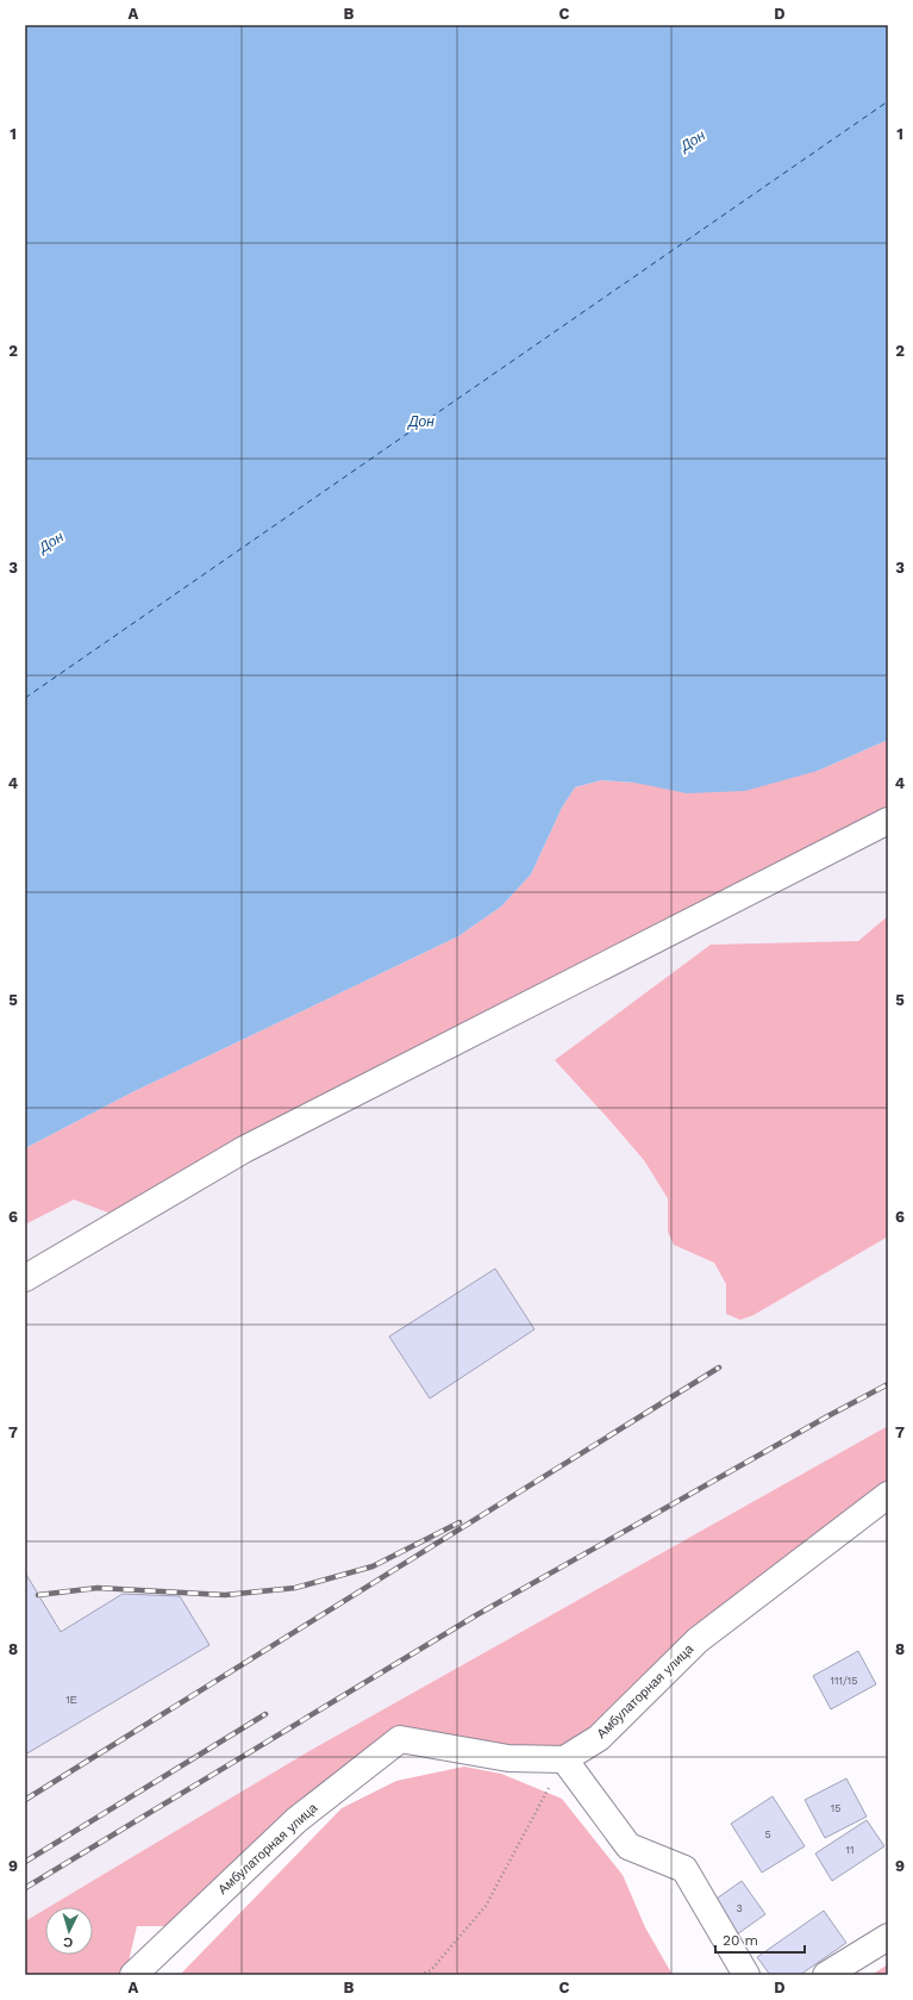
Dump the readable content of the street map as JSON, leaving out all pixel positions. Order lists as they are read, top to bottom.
{
  "streets": {
    "street": ["Амбулаторная улица"]
  },
  "water": ["Дон"],
  "house_numbers": [
    "111/15",
    "1Е",
    "15",
    "5",
    "11",
    "3"
  ],
  "scale_bar": "20 m",
  "north": "bottom",
  "grid": {
    "columns": [
      "A",
      "B",
      "C",
      "D"
    ],
    "rows": [
      "1",
      "2",
      "3",
      "4",
      "5",
      "6",
      "7",
      "8",
      "9"
    ]
  }
}
